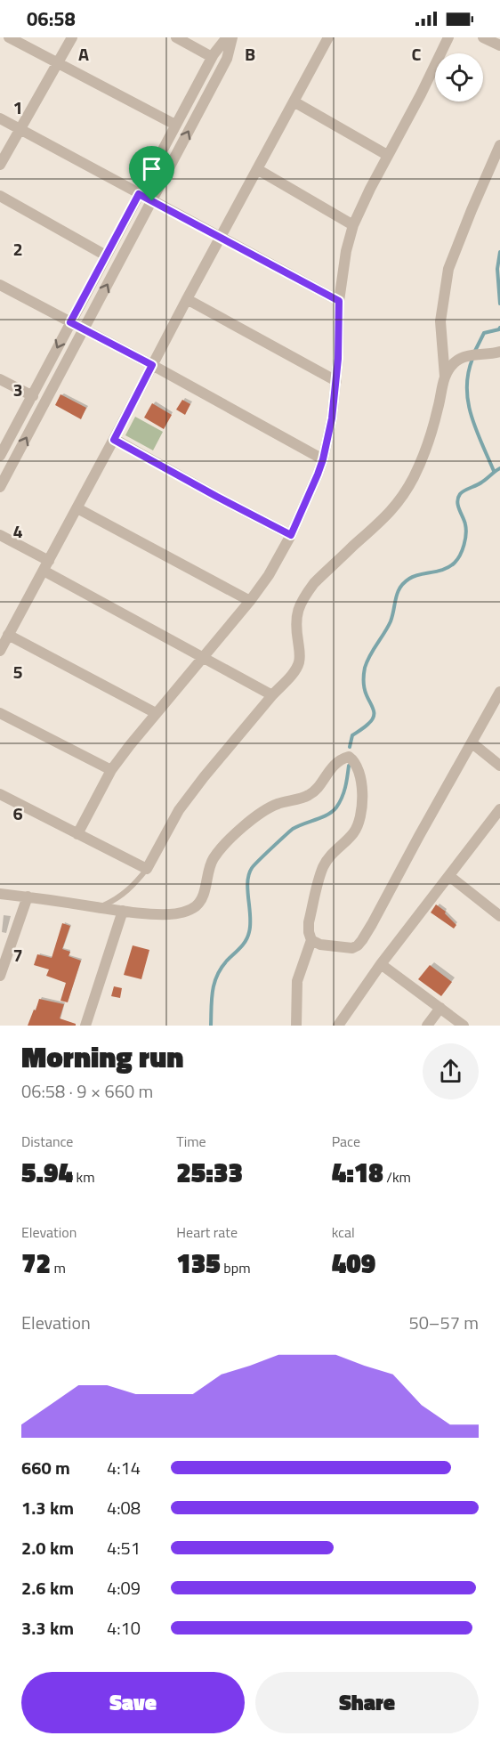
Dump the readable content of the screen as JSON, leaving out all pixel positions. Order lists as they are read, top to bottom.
{
  "page": {
    "status": "06:58",
    "heading": ["Morning run", "06:58 · 9 × 660 m"],
    "stats": [
      ["Distance", "5.94 km"],
      ["Time", "25:33"],
      ["Pace", "4:18 /km"],
      ["Elevation", "72 m"],
      ["Heart rate", "135 bpm"],
      ["kcal", "409"]
    ],
    "chart": ["Elevation", "50–57 m"],
    "list": [
      {
        "name": "660 m",
        "note": "4:14"
      },
      {
        "name": "1.3 km",
        "note": "4:08"
      },
      {
        "name": "2.0 km",
        "note": "4:51"
      },
      {
        "name": "2.6 km",
        "note": "4:09"
      },
      {
        "name": "3.3 km",
        "note": "4:10"
      }
    ],
    "buttons": ["Save", "Share"]
  },
  "grid": {
    "columns": ["A", "B", "C"],
    "rows": [
      "1",
      "2",
      "3",
      "4",
      "5",
      "6",
      "7"
    ]
  }
}
